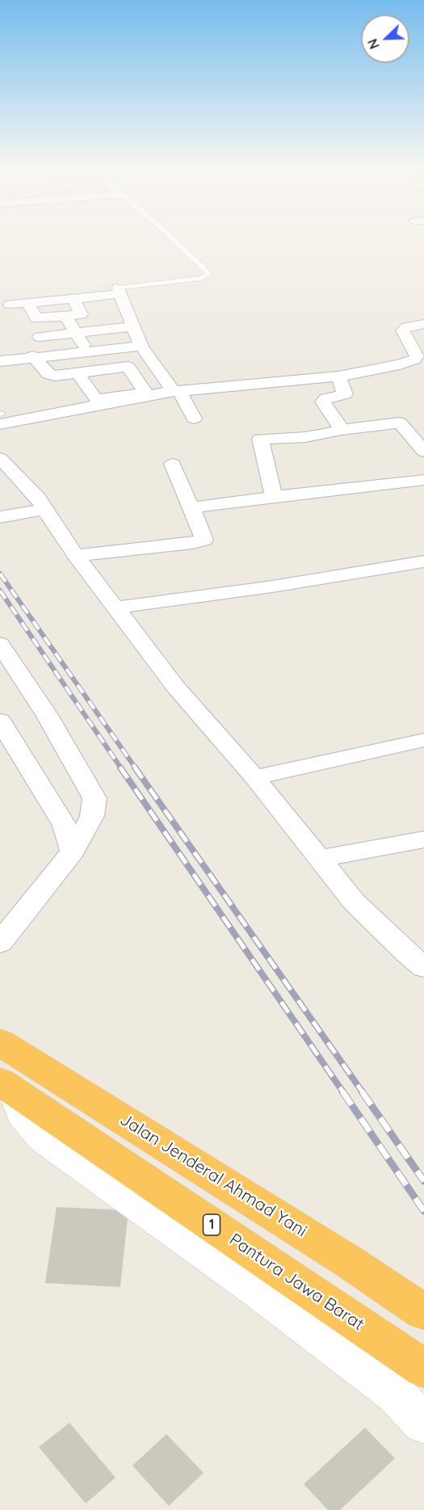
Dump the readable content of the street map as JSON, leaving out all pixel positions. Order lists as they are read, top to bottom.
{
  "streets": {
    "highway": ["Jalan Jenderal Ahmad Yani", "1", "Pantura Jawa Barat"]
  },
  "crossings": [
    ["Jalan Jenderal Ahmad Yani", "Pantura Jawa Barat"]
  ],
  "north": "bottom left"
}
